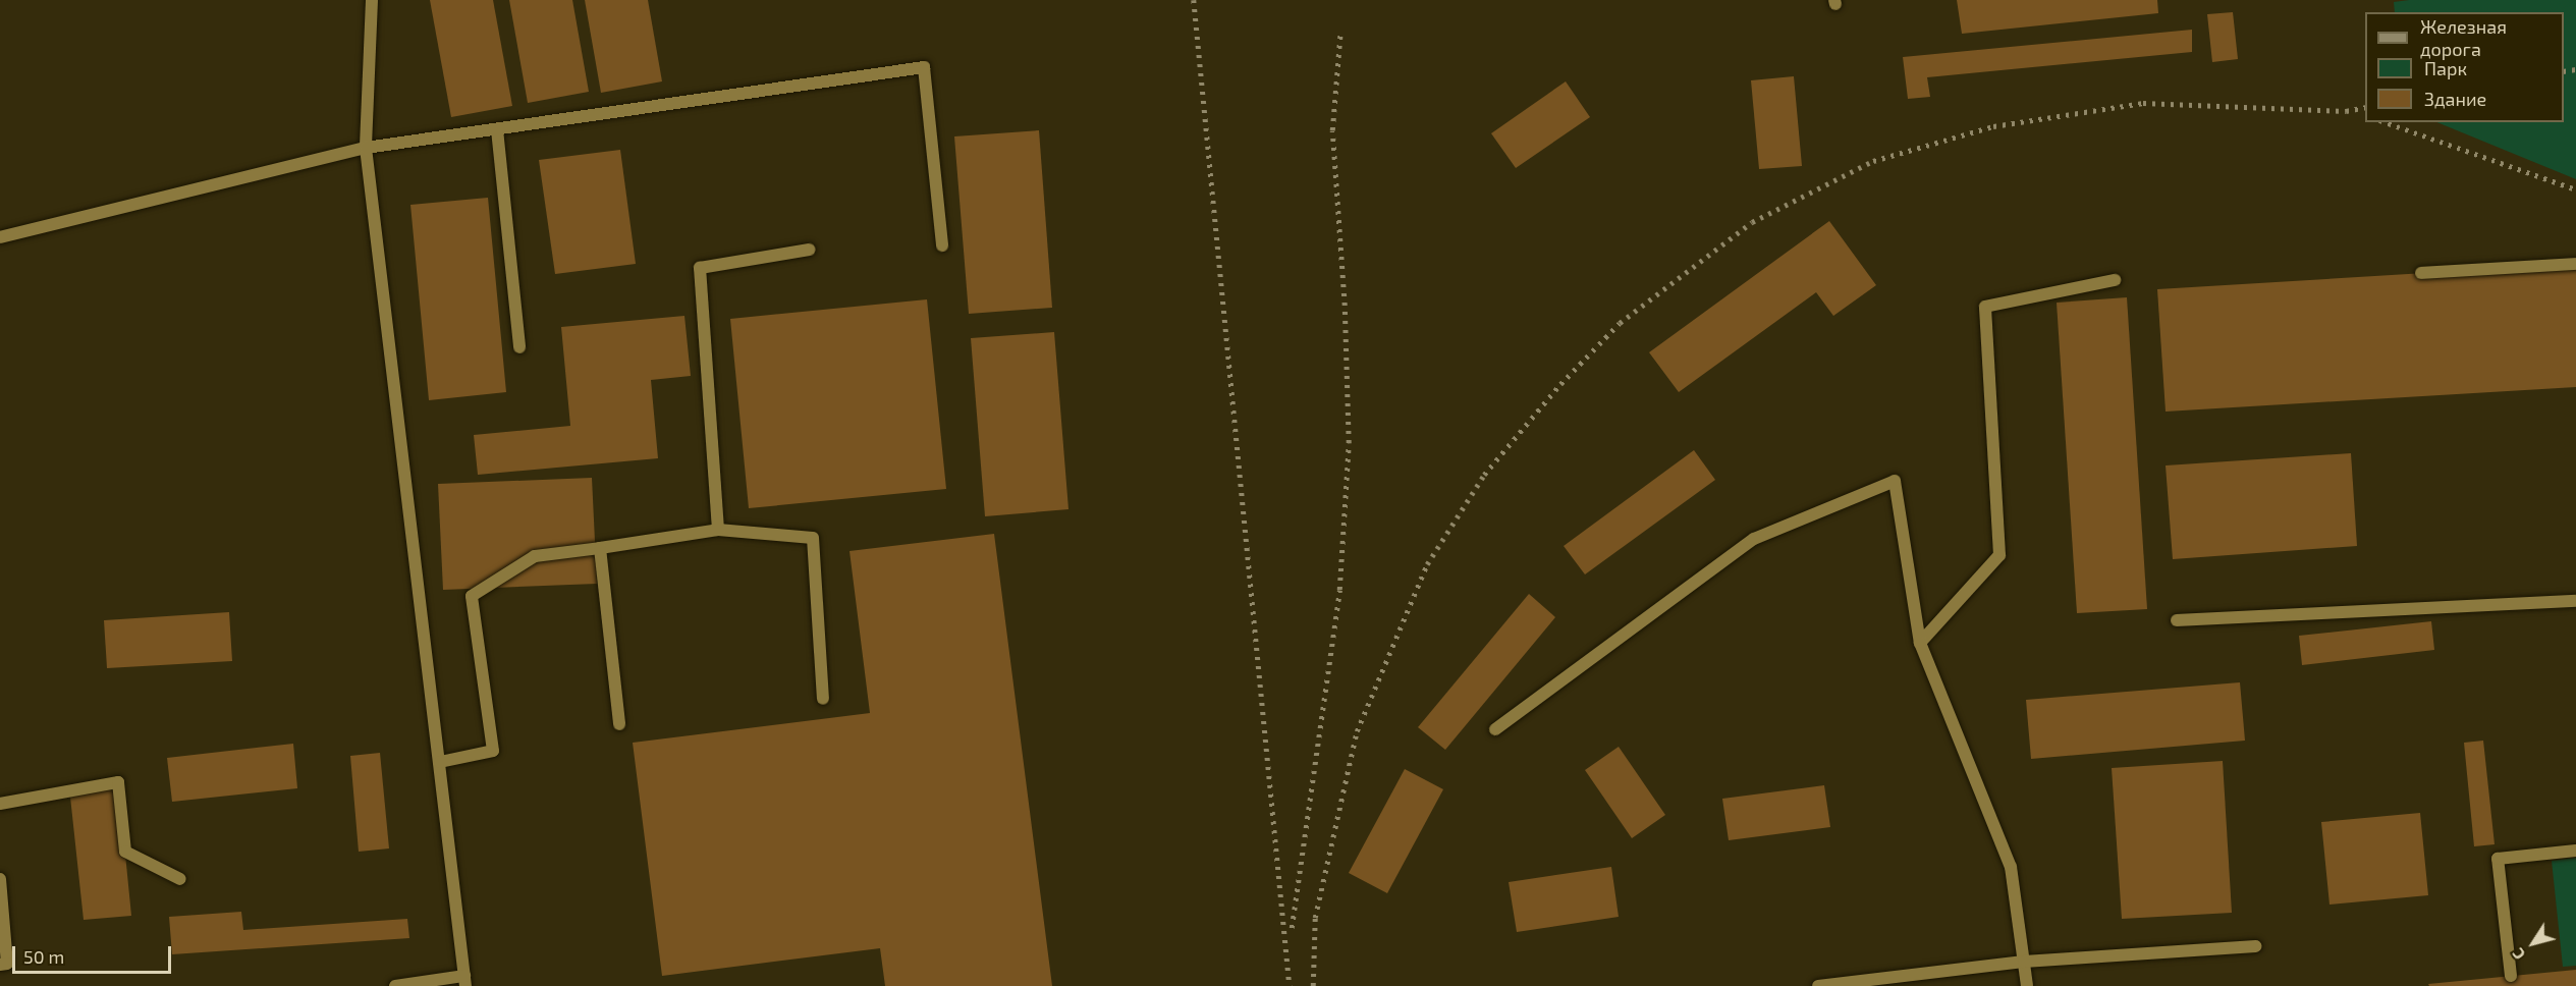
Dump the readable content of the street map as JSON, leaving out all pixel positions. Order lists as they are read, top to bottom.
{
  "legend": ["Железная дорога", "Парк", "Здание"],
  "scale_bar": "50 m",
  "north": "bottom left"
}
